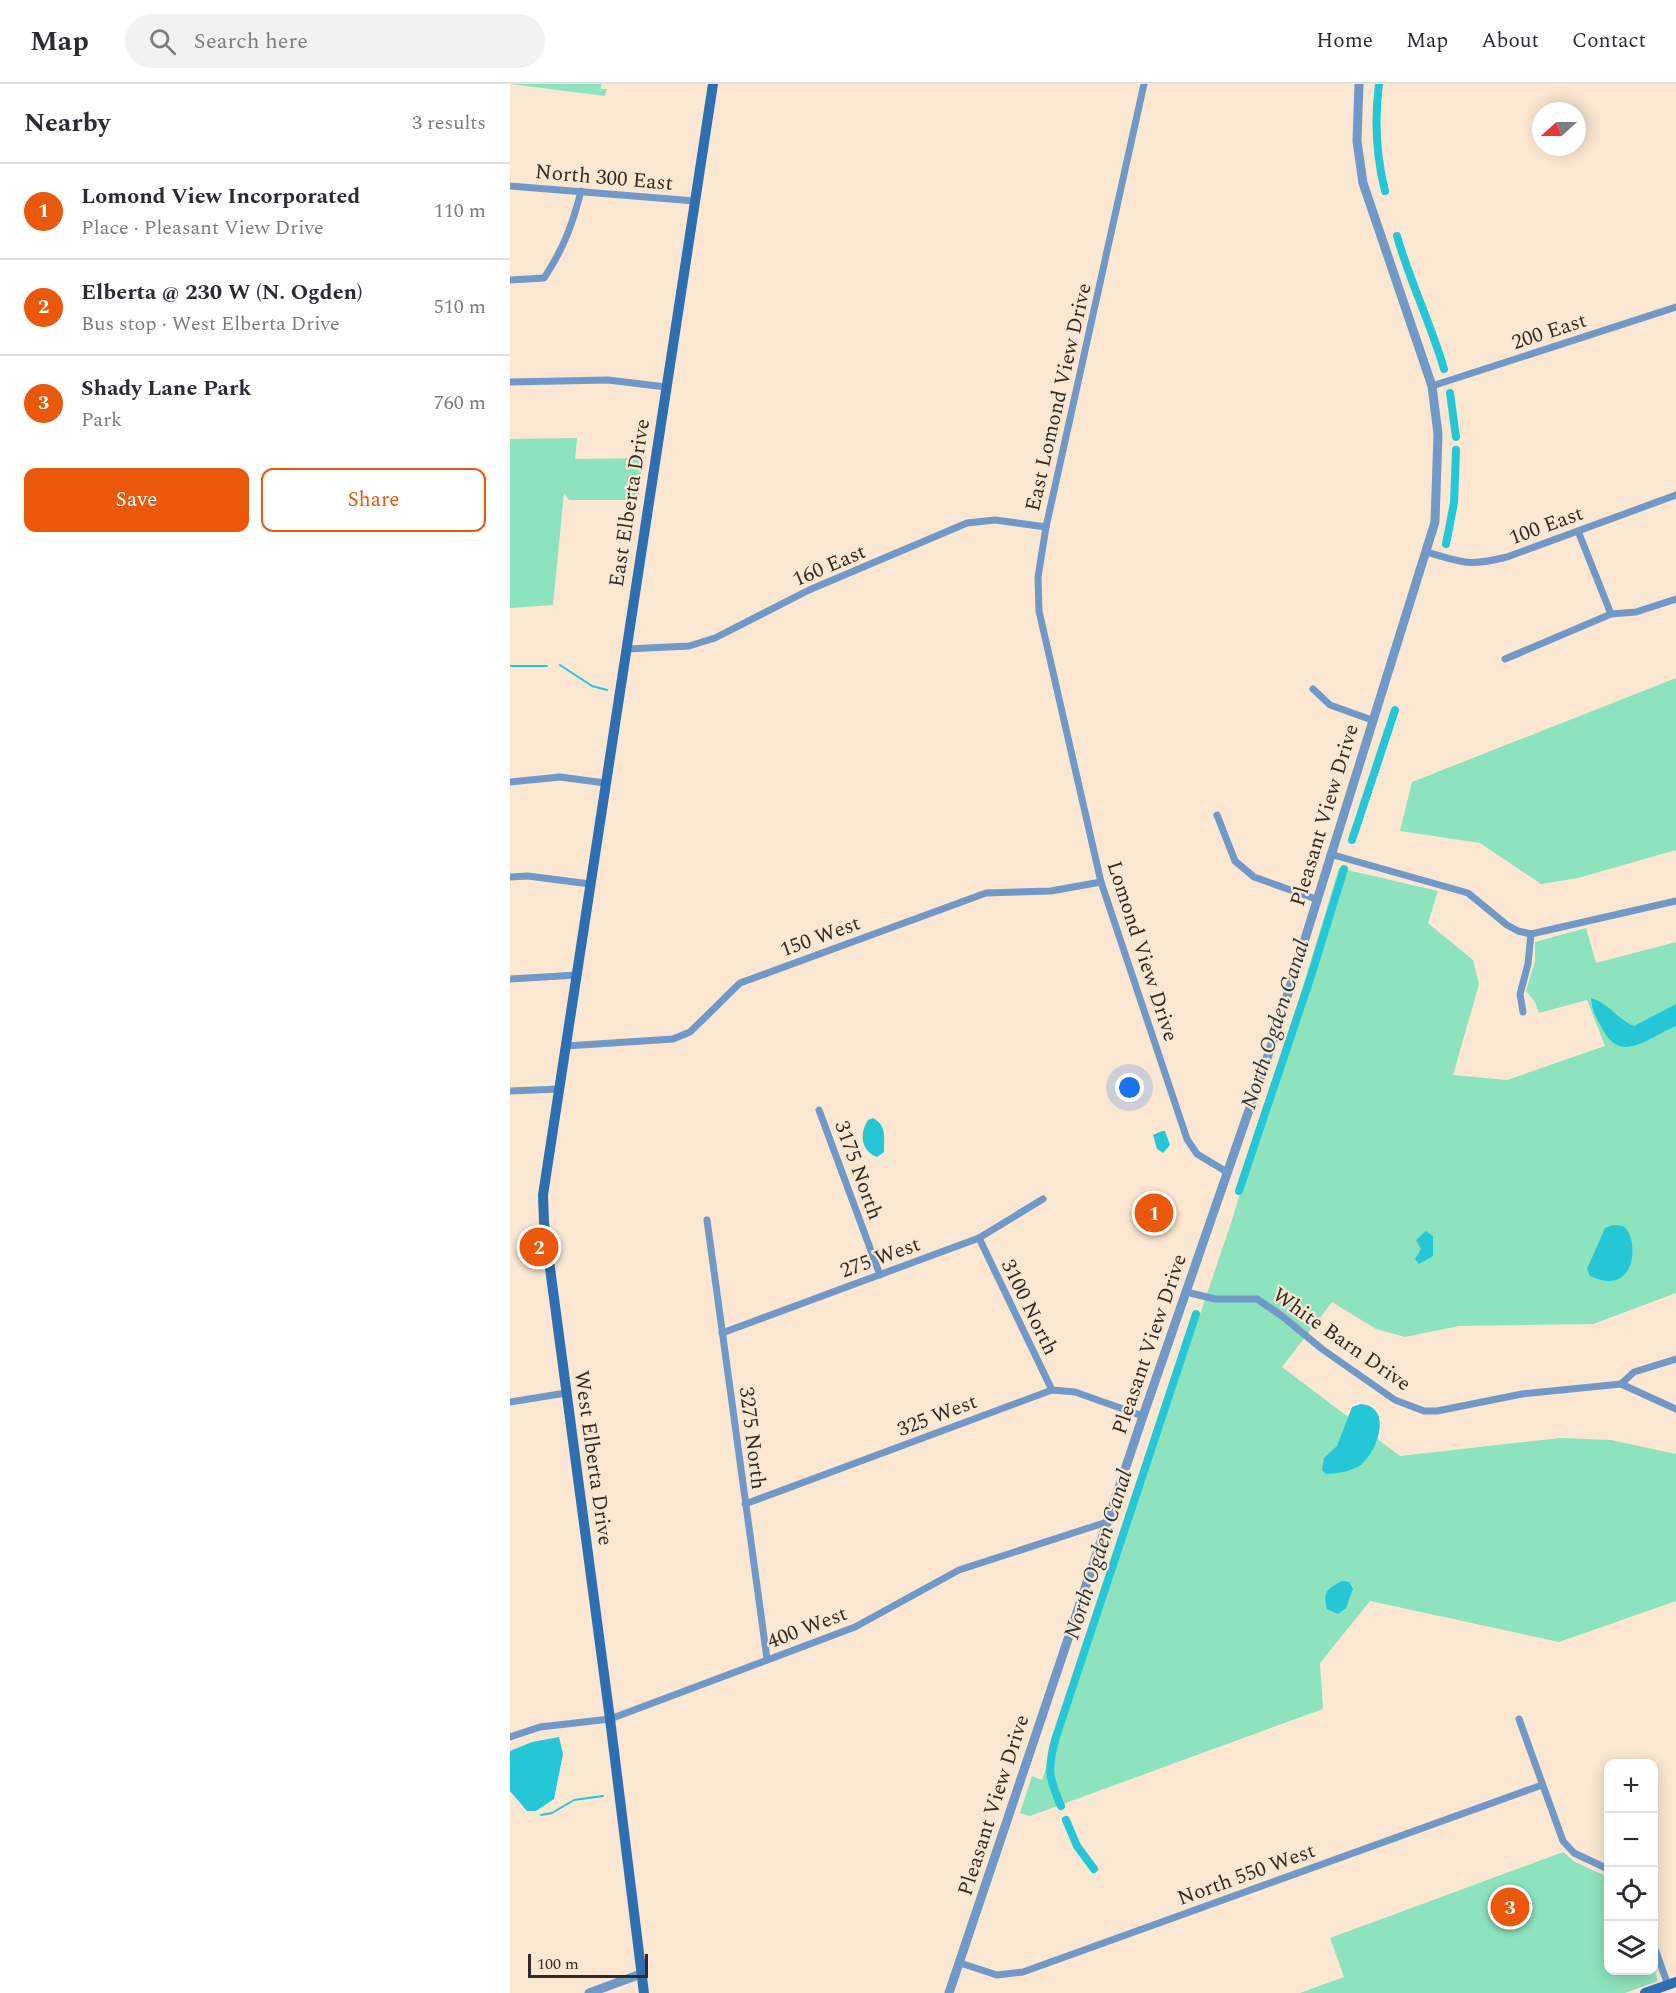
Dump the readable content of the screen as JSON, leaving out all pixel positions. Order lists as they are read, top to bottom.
{
  "streets": {
    "main road": ["East Elberta Drive", "West Elberta Drive"],
    "street": [
      "North 300 East",
      "200 East",
      "East Lomond View Drive",
      "100 East",
      "160 East",
      "Pleasant View Drive",
      "150 West",
      "Lomond View Drive",
      "3175 North",
      "275 West",
      "3100 North",
      "White Barn Drive",
      "325 West",
      "3275 North",
      "400 West",
      "North 550 West"
    ]
  },
  "crossings": [
    ["North 300 East", "East Elberta Drive"],
    ["200 East", "Pleasant View Drive"],
    ["East Lomond View Drive", "160 East"],
    ["East Lomond View Drive", "Lomond View Drive"],
    ["East Elberta Drive", "160 East"],
    ["East Elberta Drive", "West Elberta Drive"],
    ["100 East", "Pleasant View Drive"],
    ["Pleasant View Drive", "Lomond View Drive"],
    ["Pleasant View Drive", "White Barn Drive"],
    ["Pleasant View Drive", "325 West"],
    ["Pleasant View Drive", "400 West"],
    ["Pleasant View Drive", "North 550 West"],
    ["150 West", "Lomond View Drive"],
    ["150 West", "West Elberta Drive"],
    ["3175 North", "275 West"],
    ["275 West", "3100 North"],
    ["275 West", "3275 North"],
    ["3100 North", "325 West"],
    ["325 West", "3275 North"],
    ["3275 North", "400 West"],
    ["West Elberta Drive", "400 West"]
  ],
  "water": ["North Ogden Canal"],
  "scale_bar": "100 m",
  "north": "left",
  "page": {
    "header": "Map",
    "search": "Search here",
    "nav": [
      "Home",
      "Map",
      "About",
      "Contact"
    ],
    "heading": ["Nearby", "3 results"],
    "list": [
      {
        "mark": "1",
        "name": "Lomond View Incorporated",
        "note": "Place · Pleasant View Drive",
        "value": "110 m"
      },
      {
        "mark": "2",
        "name": "Elberta @ 230 W (N. Ogden)",
        "note": "Bus stop · West Elberta Drive",
        "value": "510 m"
      },
      {
        "mark": "3",
        "name": "Shady Lane Park",
        "note": "Park",
        "value": "760 m"
      }
    ],
    "buttons": ["Save", "Share"],
    "pins": ["1", "2", "3"],
    "map_buttons": ["+", "−"],
    "scale": "100 m"
  }
}
